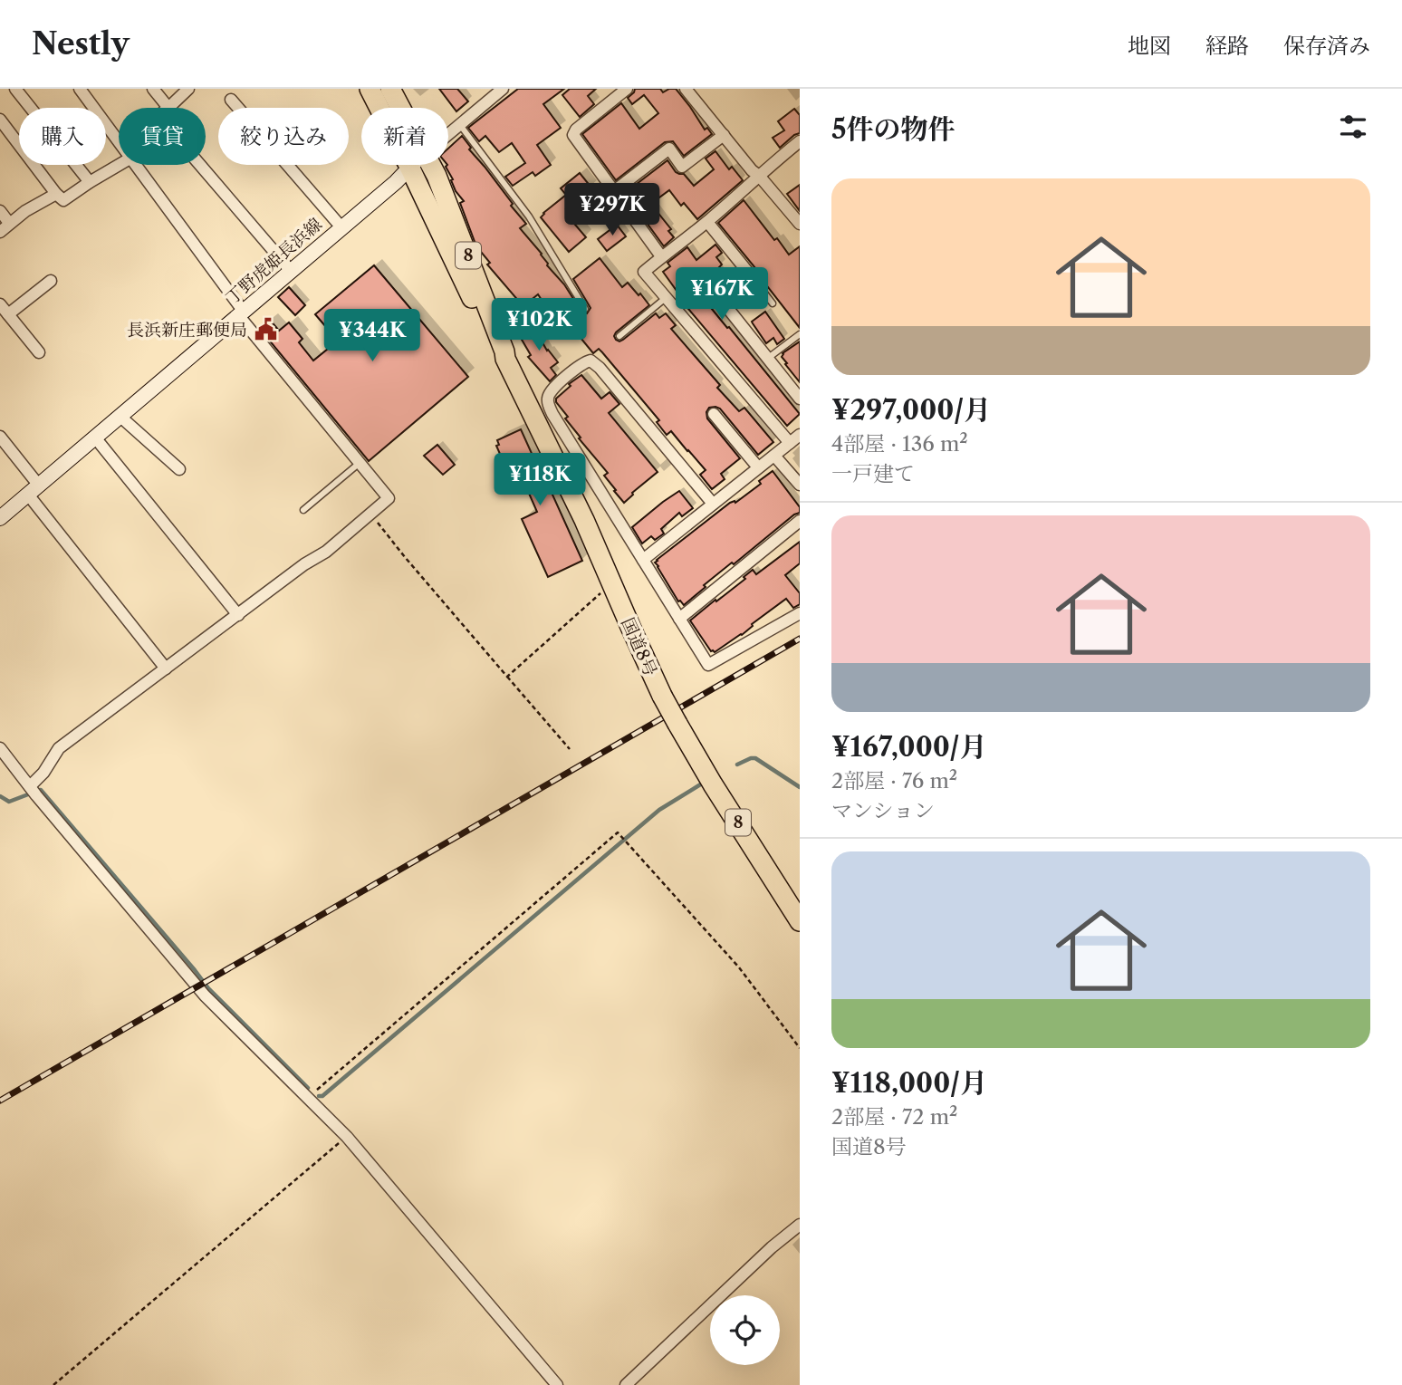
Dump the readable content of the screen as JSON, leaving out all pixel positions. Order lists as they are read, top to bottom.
{
  "streets": {
    "highway": ["8", "国道8号"],
    "main road": ["丁野虎姫長浜線"]
  },
  "places": {
    "public building": ["長浜新庄郵便局"]
  },
  "page": {
    "header": "Nestly",
    "nav": ["地図", "経路", "保存済み"],
    "heading": "5件の物件",
    "chip": [
      "購入",
      "賃貸",
      "絞り込み",
      "新着"
    ],
    "list": [
      {
        "name": "¥297,000/月",
        "note": "4部屋 · 136 m² · 一戸建て"
      },
      {
        "name": "¥167,000/月",
        "note": "2部屋 · 76 m² · マンション"
      },
      {
        "name": "¥118,000/月",
        "note": "2部屋 · 72 m² · 国道8号"
      }
    ],
    "price": [
      "¥297K",
      "¥167K",
      "¥102K",
      "¥344K",
      "¥118K"
    ]
  }
}
